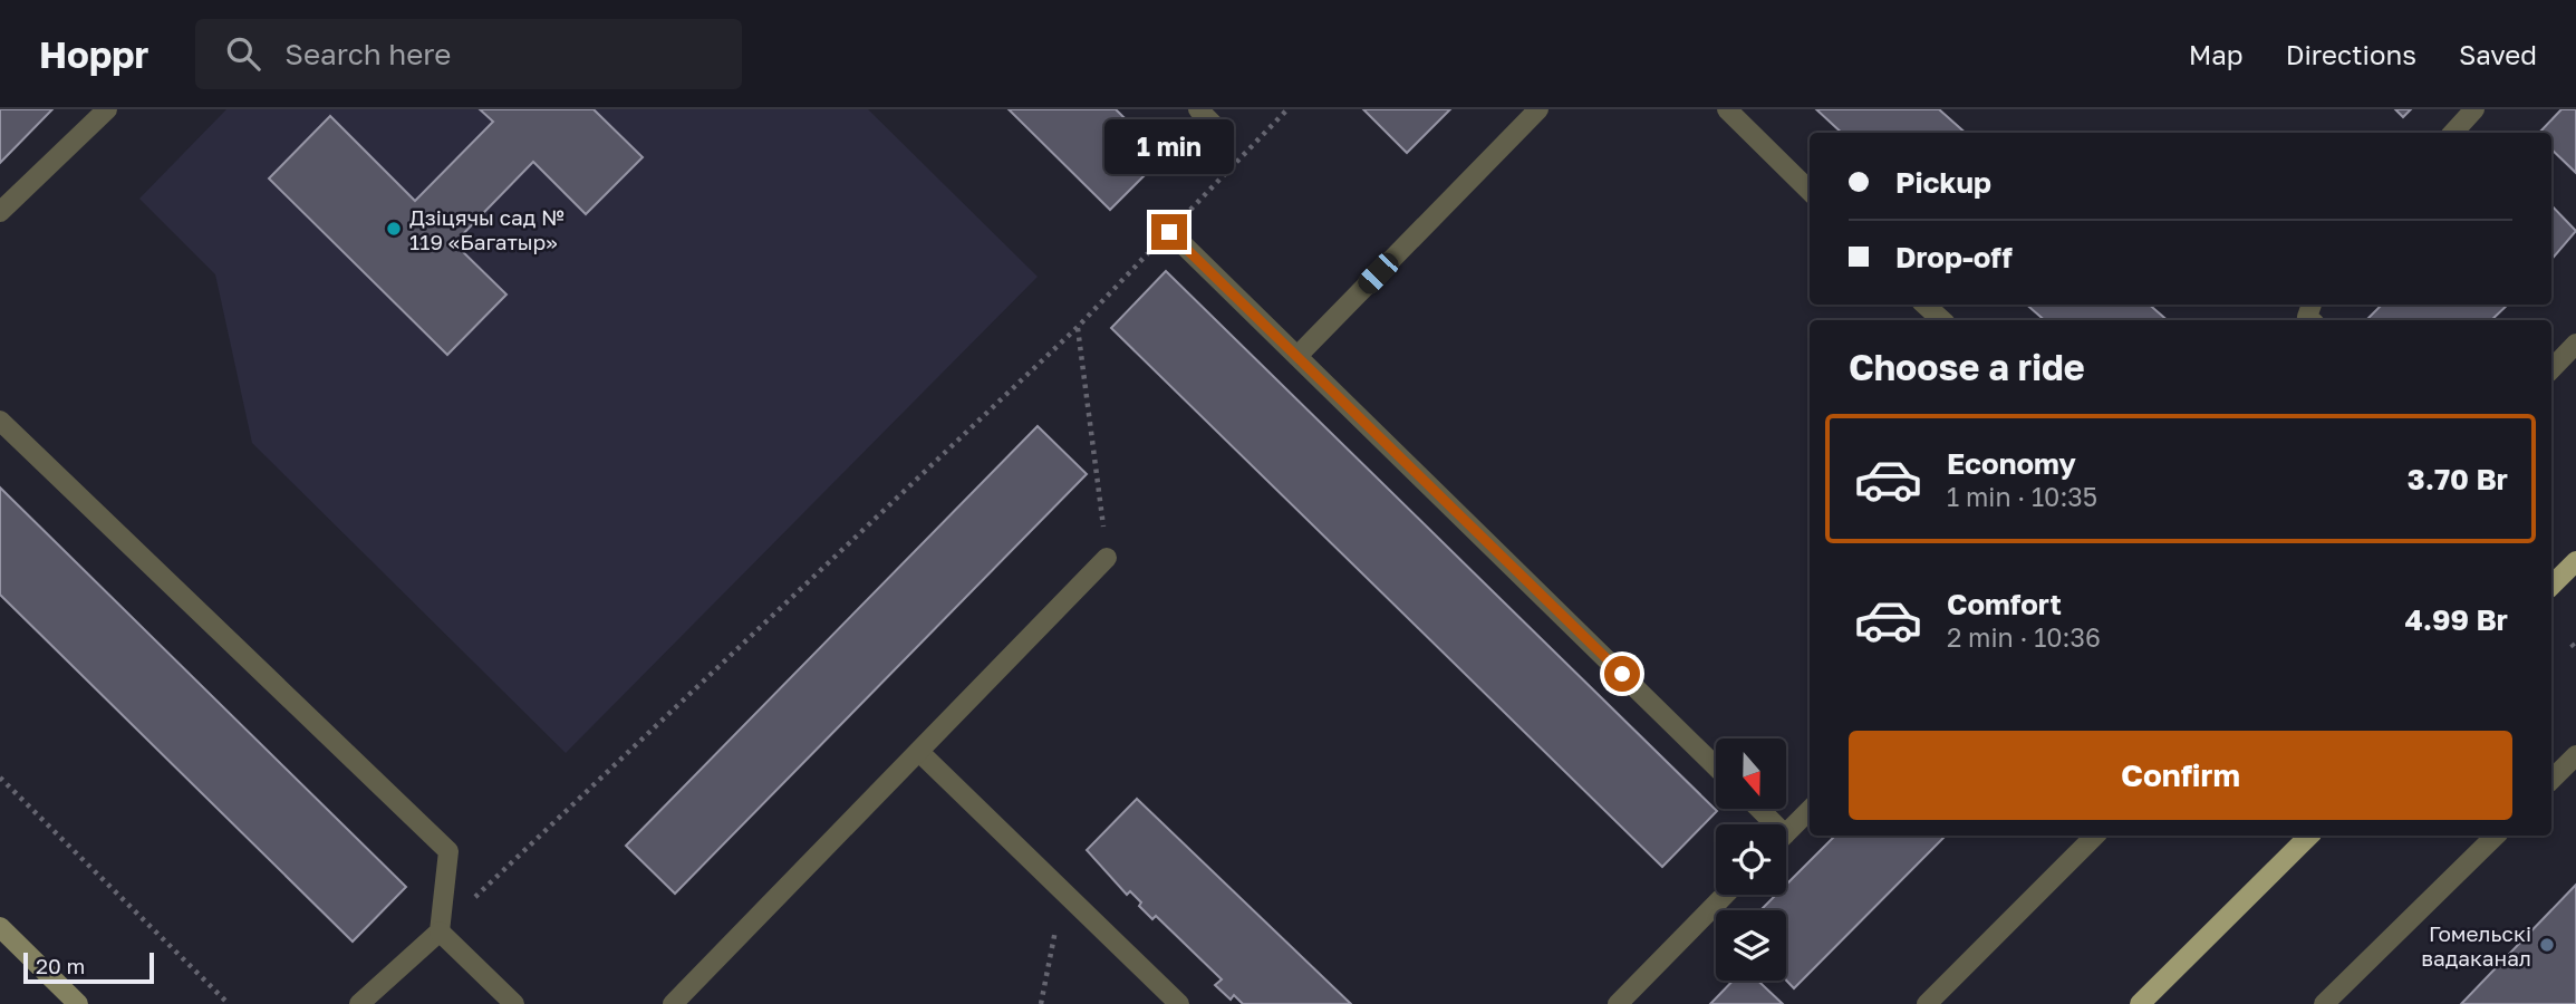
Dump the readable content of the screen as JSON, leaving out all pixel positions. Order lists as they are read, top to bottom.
{
  "places": ["Дзіцячы сад № 119 «Багатыр»", "Гомельскі вадаканал"],
  "scale_bar": "20 m",
  "north": "bottom",
  "page": {
    "header": "Hoppr",
    "search": "Search here",
    "nav": ["Map", "Directions", "Saved"],
    "bubble": "1 min",
    "banner": ["Pickup", "Drop-off"],
    "heading": "Choose a ride",
    "list": [
      {
        "name": "Economy",
        "note": "1 min · 10:35",
        "value": "3.70 Br"
      },
      {
        "name": "Comfort",
        "note": "2 min · 10:36",
        "value": "4.99 Br"
      }
    ],
    "buttons": "Confirm",
    "scale": "20 m"
  }
}
